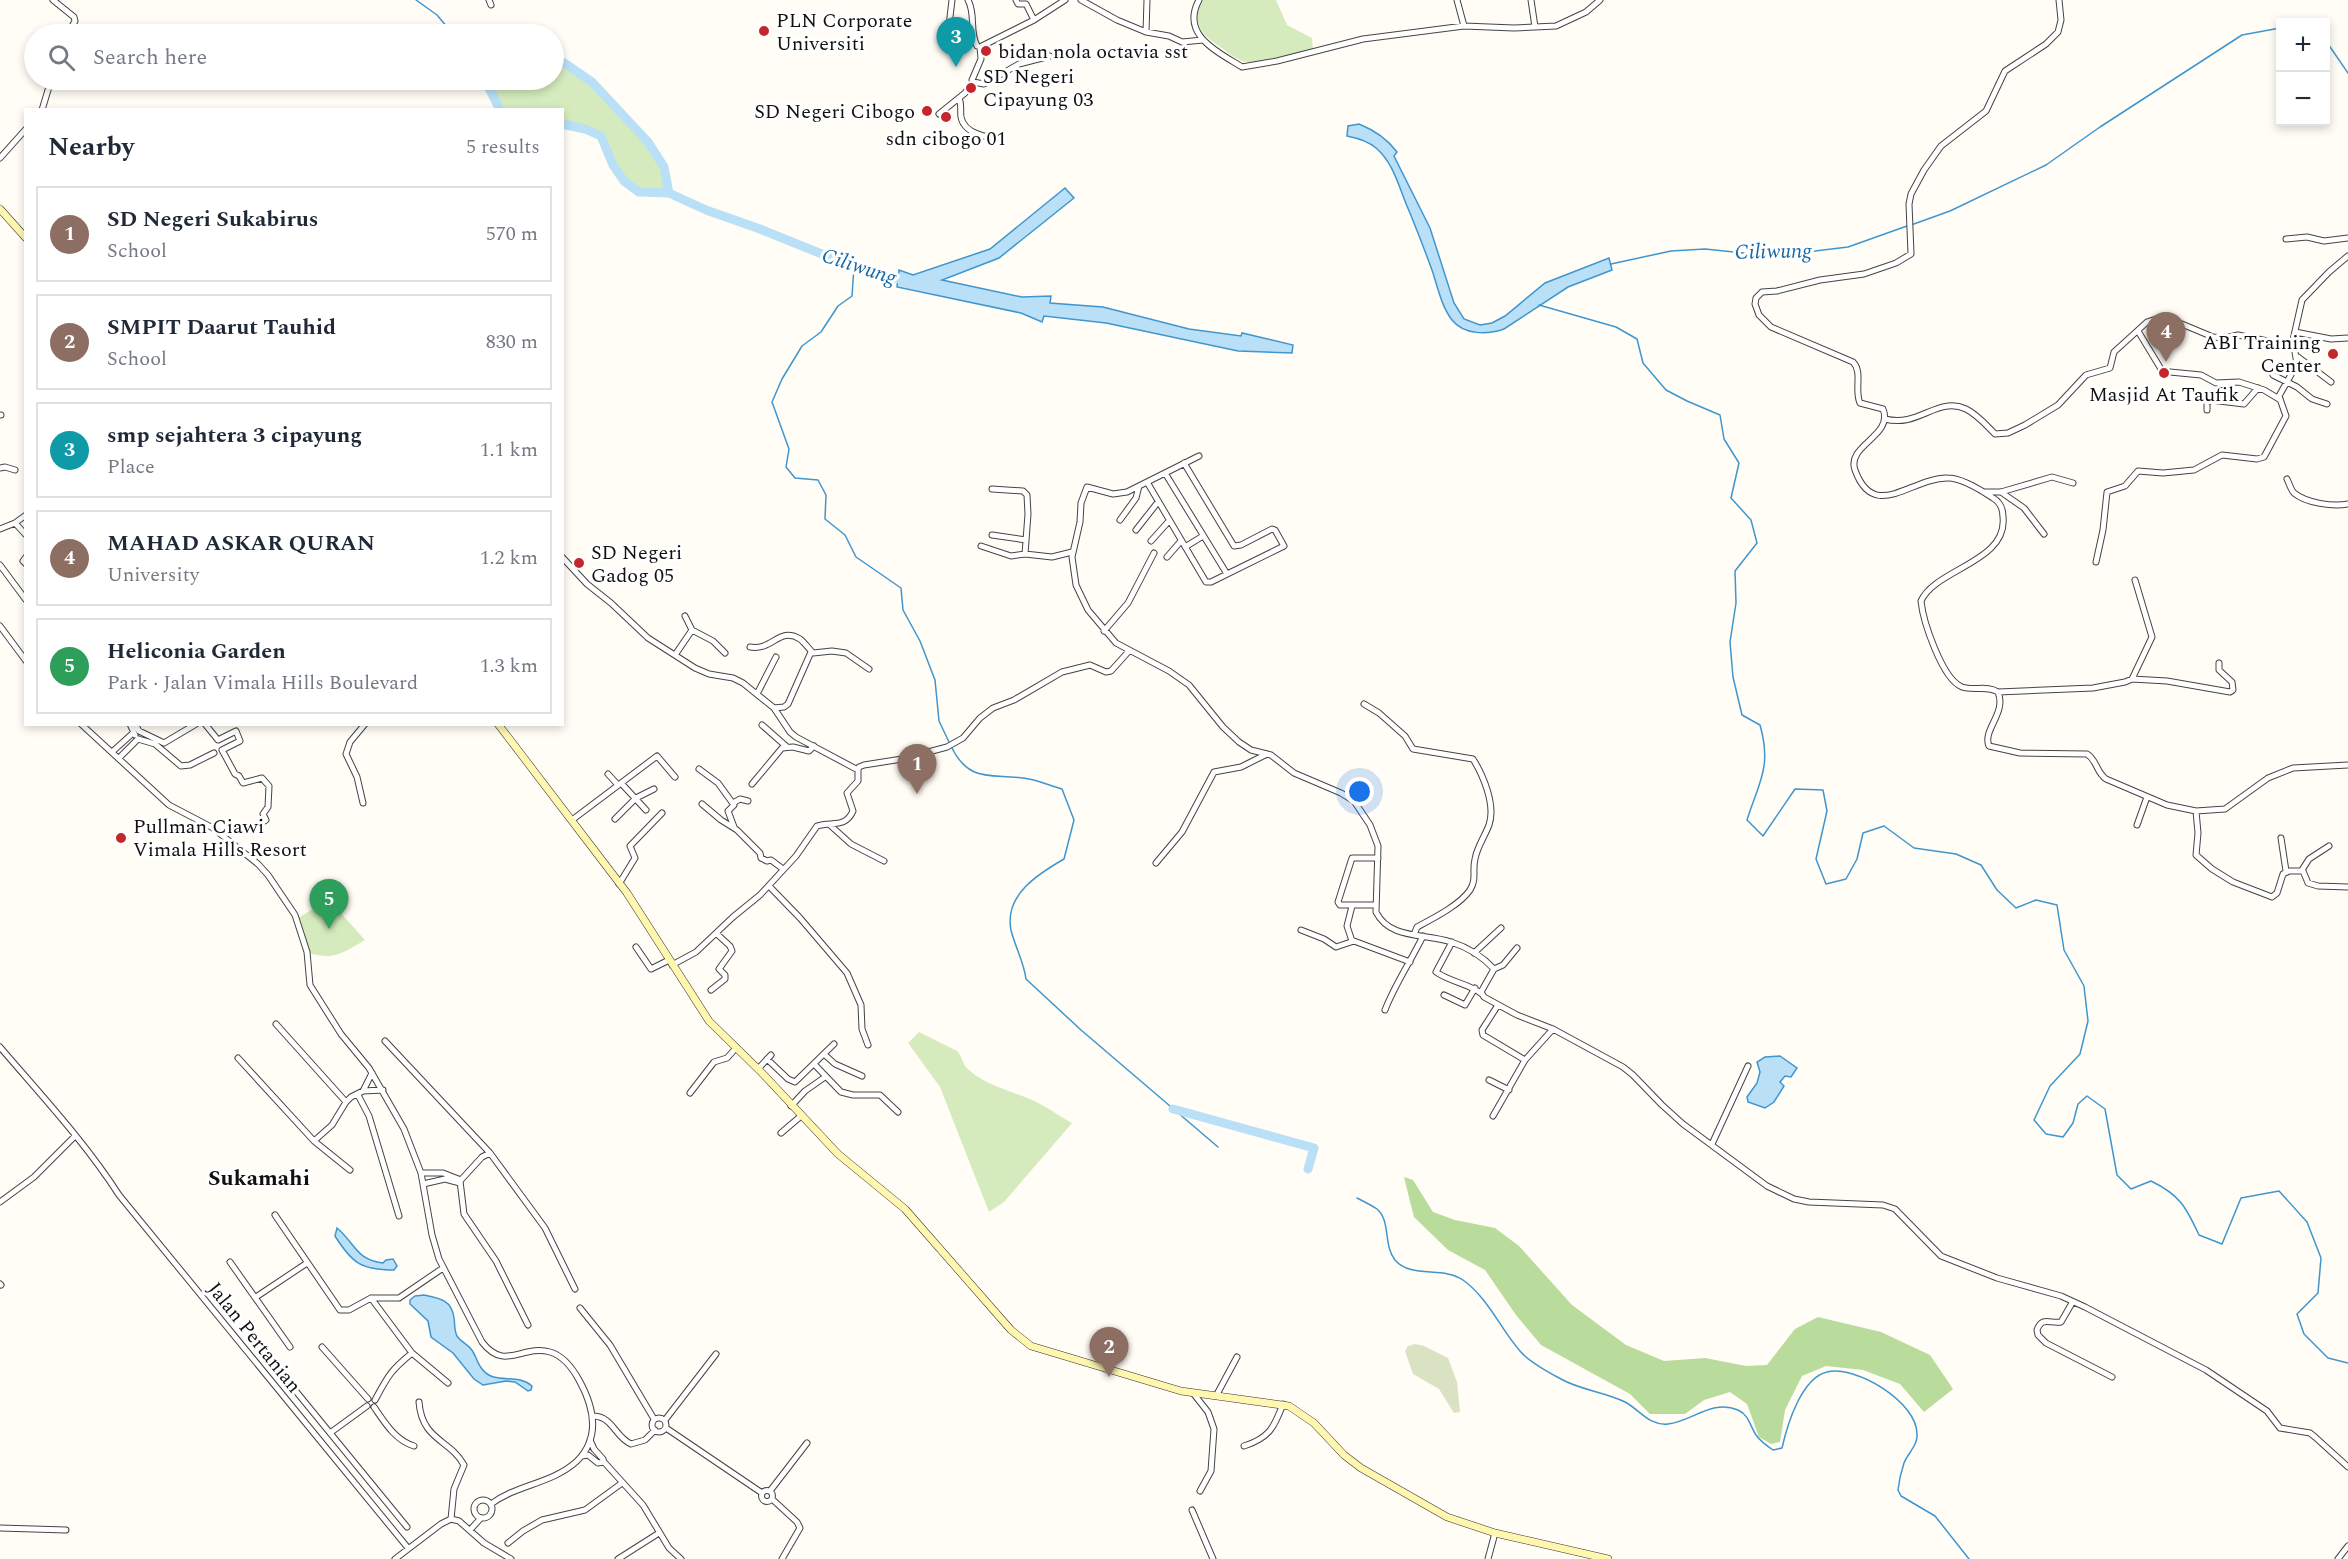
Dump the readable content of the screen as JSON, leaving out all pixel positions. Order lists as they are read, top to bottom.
{
  "streets": {
    "street": ["Jalan Pertanian"]
  },
  "districts": ["Sukamahi"],
  "water": ["Ciliwung"],
  "places": [
    "PLN Corporate Universiti",
    "bidan nola octavia sst",
    "SD Negeri Cipayung 03",
    "SD Negeri Cibogo",
    "sdn cibogo 01",
    "ABI Training Center",
    "Masjid At Taufik",
    "SD Negeri Gadog 05",
    "Pullman Ciawi Vimala Hills Resort"
  ],
  "page": {
    "pins": [
      "3",
      "4",
      "1",
      "5",
      "2"
    ],
    "map_buttons": ["+", "−"],
    "search": "Search here",
    "heading": ["Nearby", "5 results"],
    "list": [
      {
        "mark": "1",
        "name": "SD Negeri Sukabirus",
        "note": "School",
        "value": "570 m"
      },
      {
        "mark": "2",
        "name": "SMPIT Daarut Tauhid",
        "note": "School",
        "value": "830 m"
      },
      {
        "mark": "3",
        "name": "smp sejahtera 3 cipayung",
        "note": "Place",
        "value": "1.1 km"
      },
      {
        "mark": "4",
        "name": "MAHAD ASKAR QURAN",
        "note": "University",
        "value": "1.2 km"
      },
      {
        "mark": "5",
        "name": "Heliconia Garden",
        "note": "Park · Jalan Vimala Hills Boulevard",
        "value": "1.3 km"
      }
    ]
  }
}
